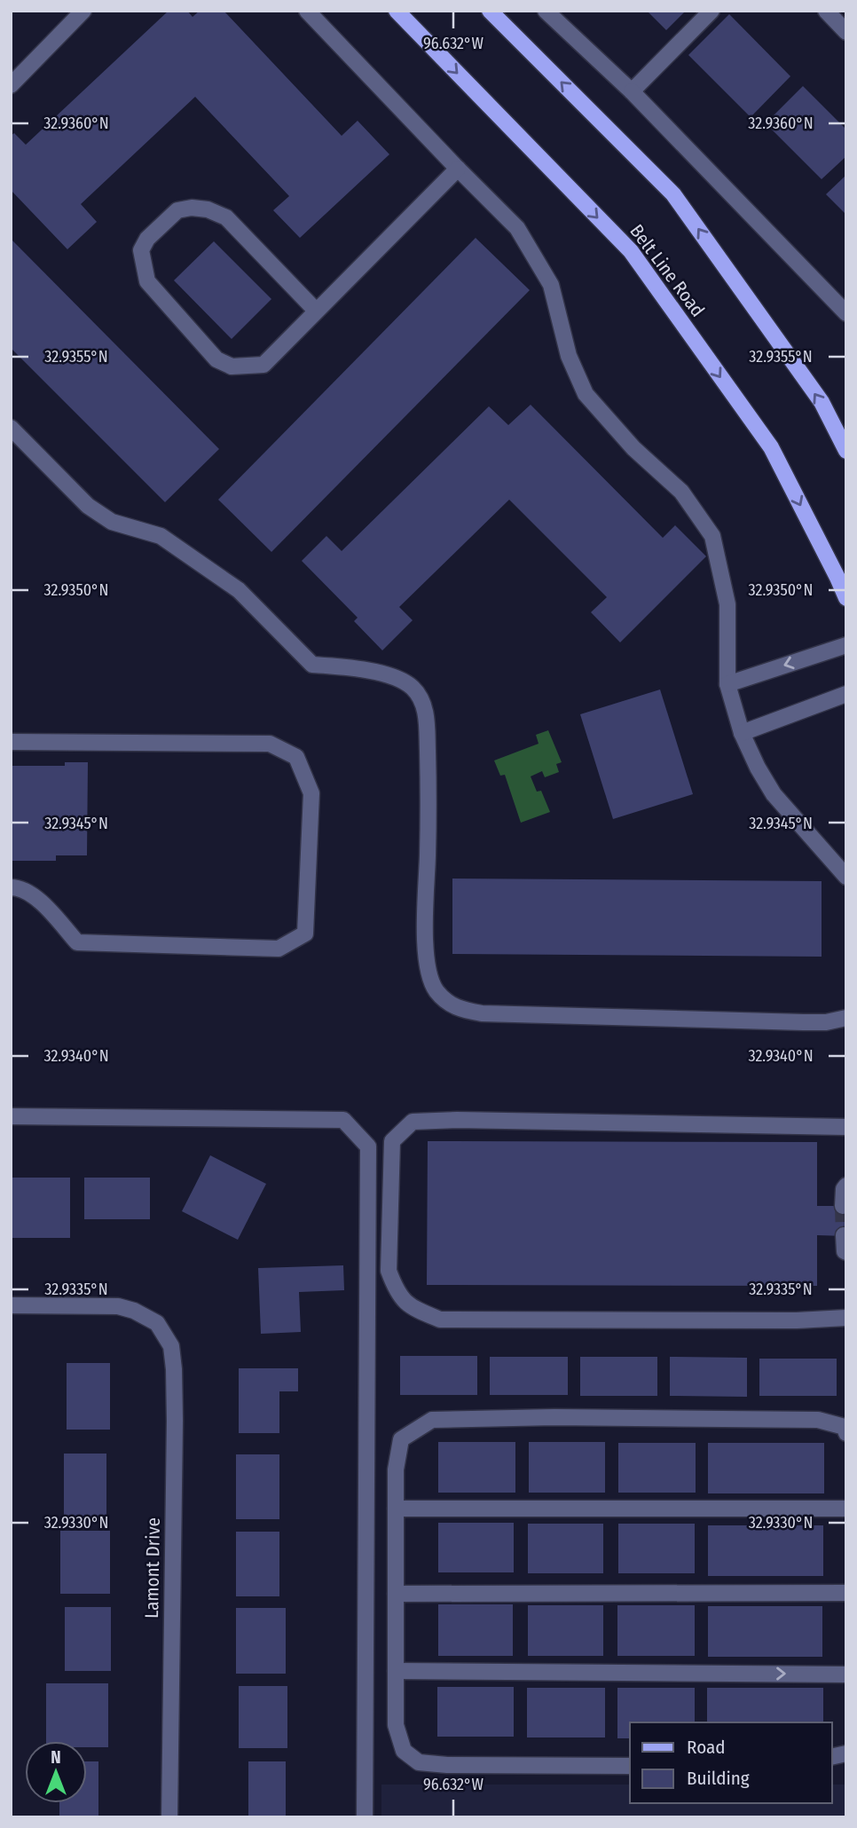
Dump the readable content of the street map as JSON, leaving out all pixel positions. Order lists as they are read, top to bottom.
{
  "streets": {
    "main road": ["Belt Line Road"],
    "street": ["Lamont Drive"]
  },
  "legend": ["Road", "Building"],
  "north": "top",
  "coordinates": [
    "96.632°W",
    "32.9360°N",
    "32.9355°N",
    "32.9350°N",
    "32.9345°N",
    "32.9340°N",
    "32.9335°N",
    "32.9330°N"
  ]
}
